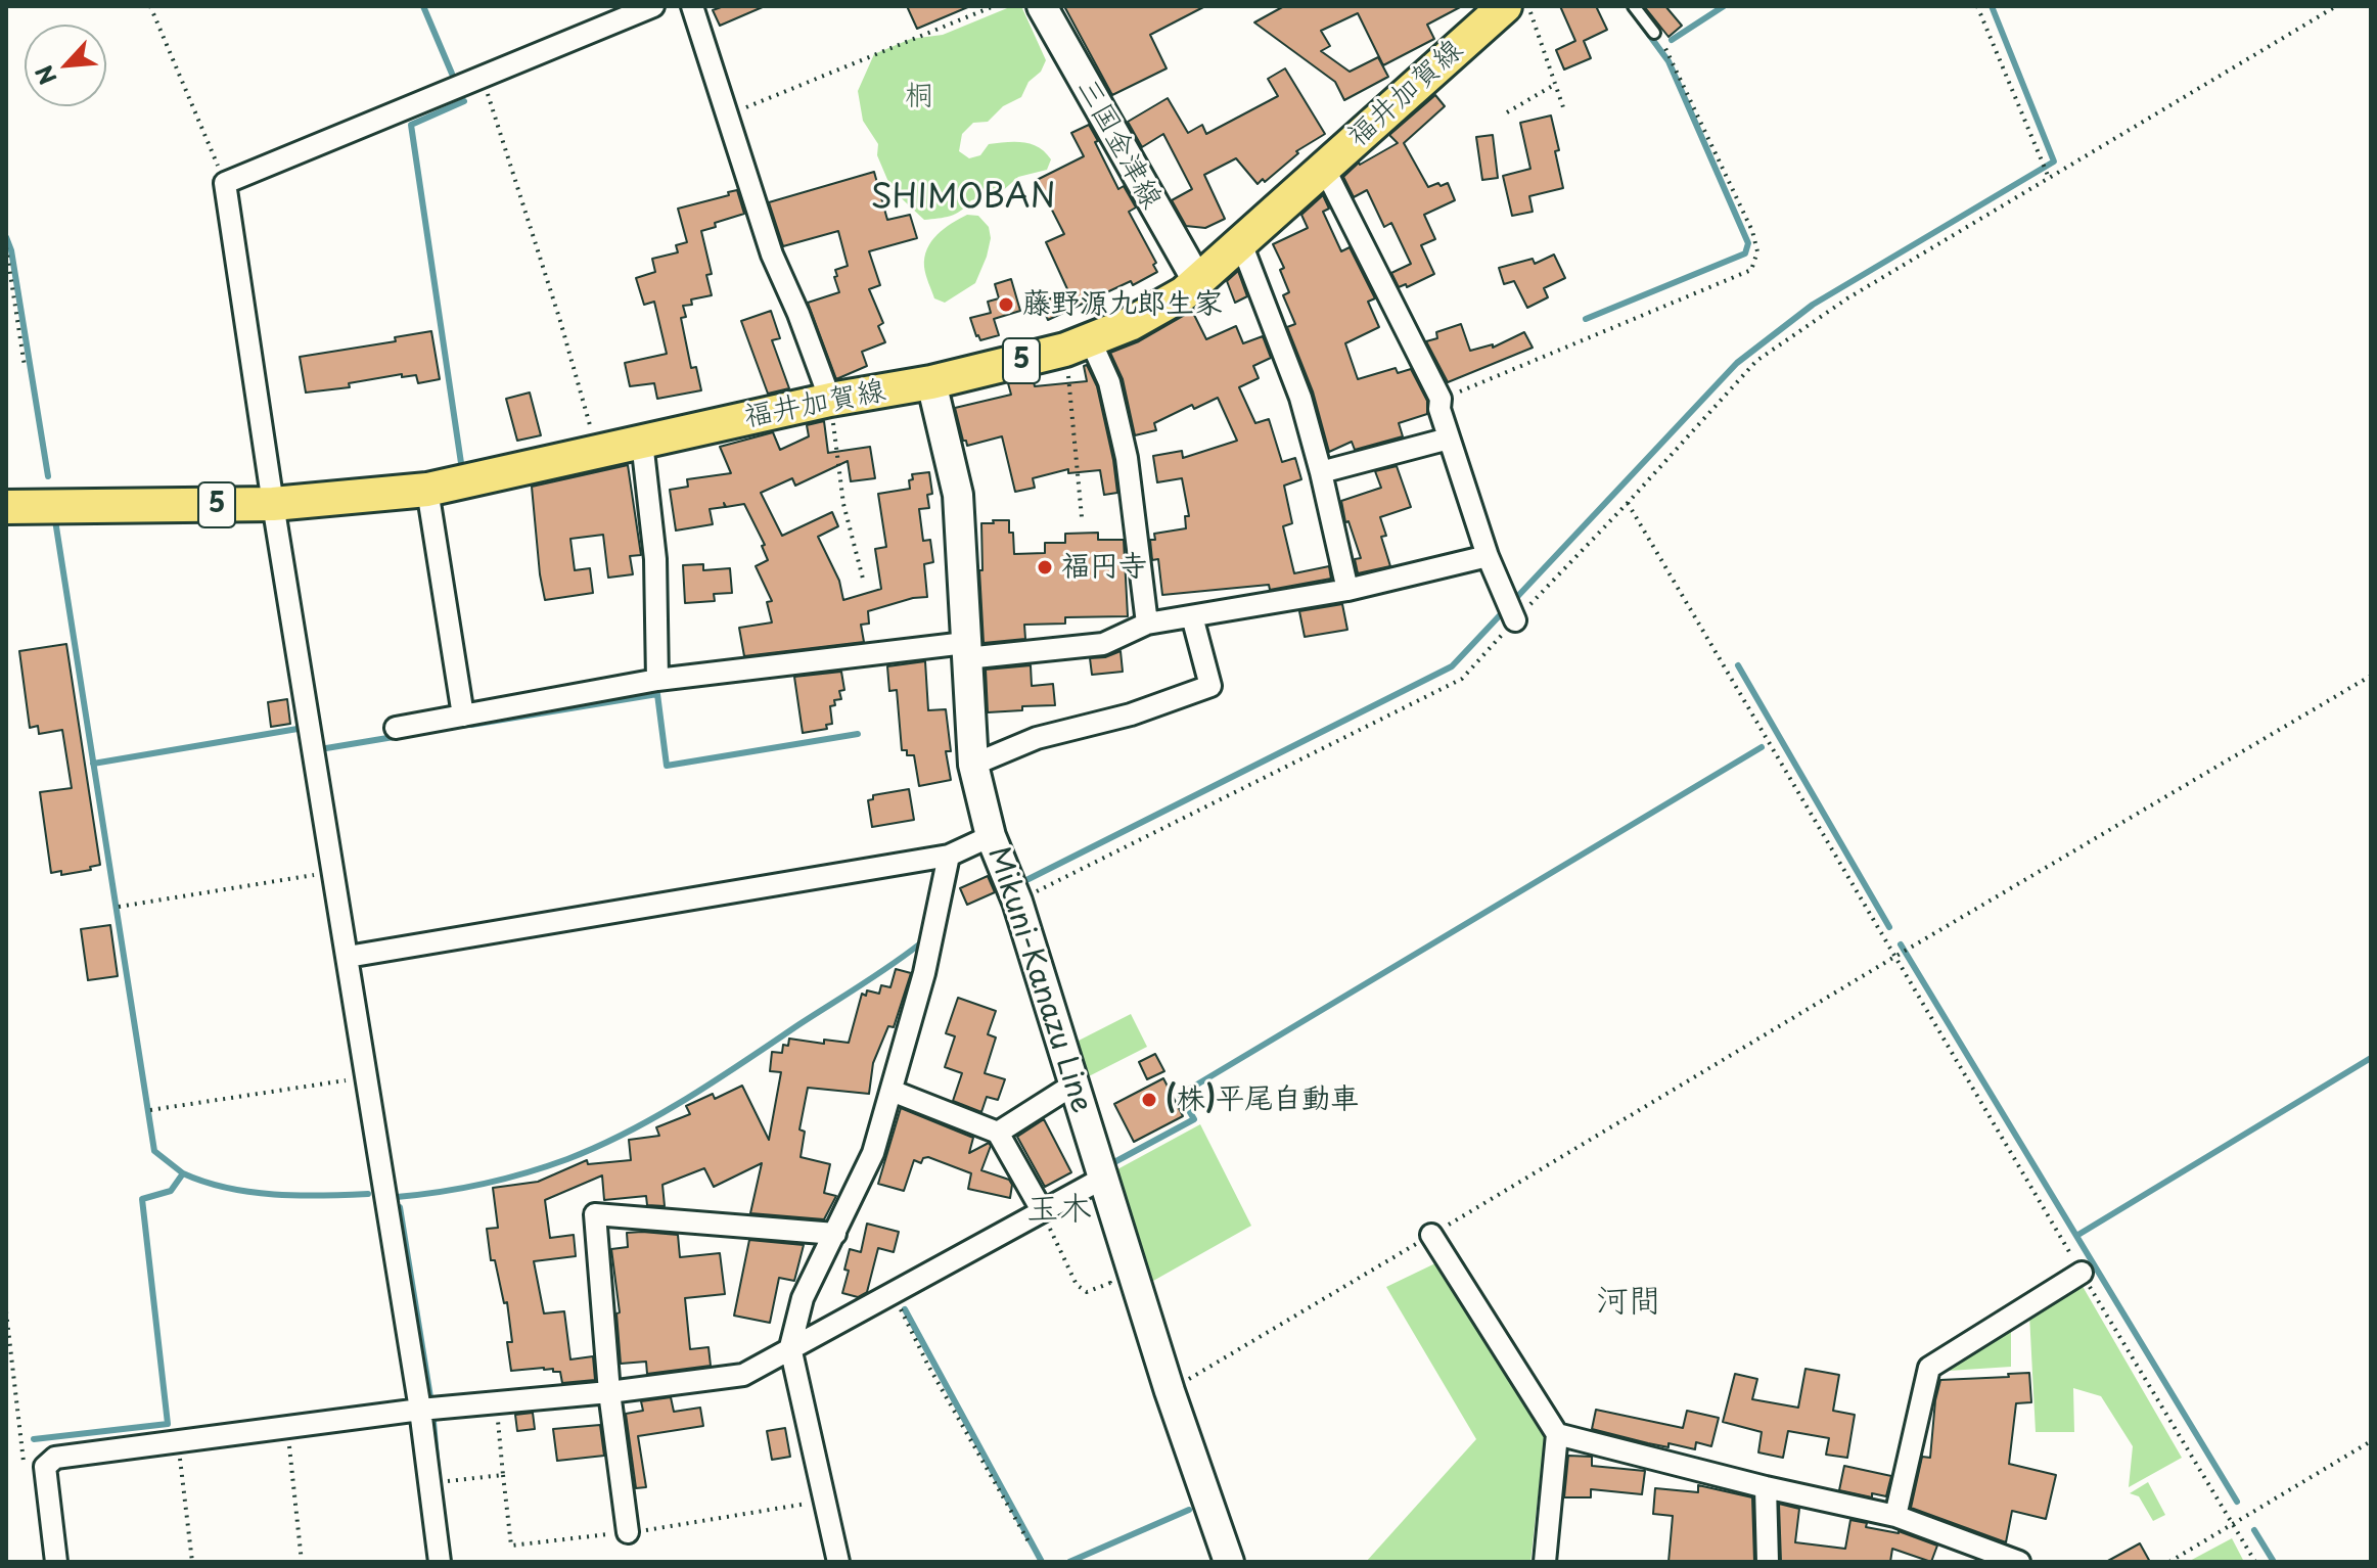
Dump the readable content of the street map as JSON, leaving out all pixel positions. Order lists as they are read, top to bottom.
{
  "streets": {
    "main road": [
      "福井加賀線",
      "三国金津線",
      "5",
      "Mikuni-Kanazu Line"
    ]
  },
  "crossings": [
    ["福井加賀線", "三国金津線"],
    ["福井加賀線", "Mikuni-Kanazu Line"]
  ],
  "districts": ["SHIMOBAN", "玉木", "河間"],
  "parks": ["桐"],
  "places": ["藤野源九郎生家", "福円寺", "(株)平尾自動車"],
  "north": "bottom left"
}
